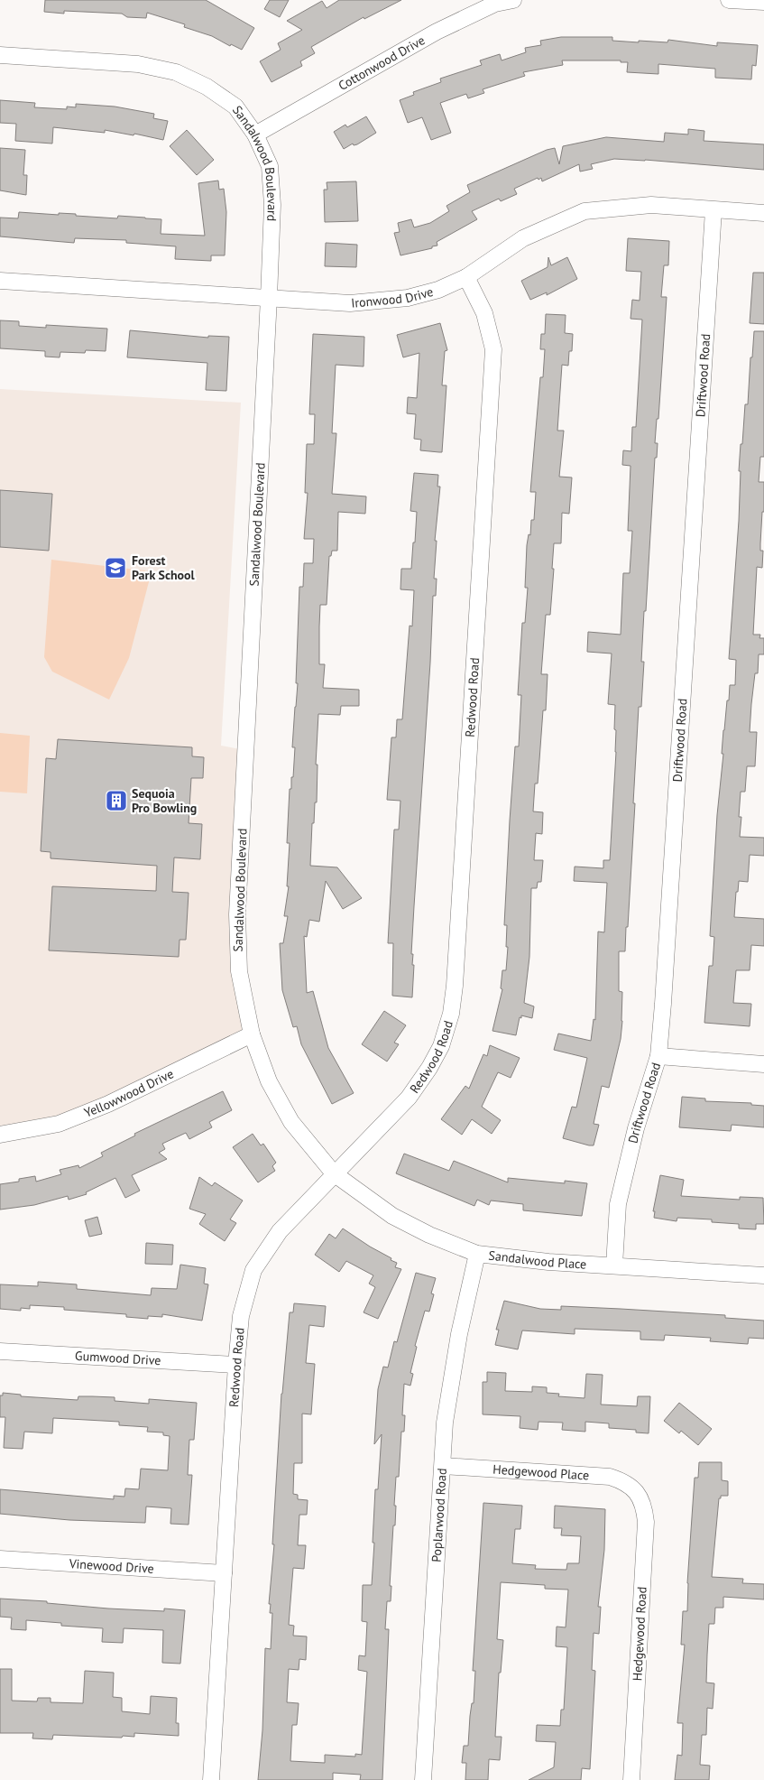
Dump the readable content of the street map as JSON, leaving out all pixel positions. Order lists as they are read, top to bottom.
{
  "streets": {
    "street": [
      "Cottonwood Drive",
      "Sandalwood Boulevard",
      "Ironwood Drive",
      "Driftwood Road",
      "Redwood Road",
      "Yellowwood Drive",
      "Sandalwood Place",
      "Gumwood Drive",
      "Hedgewood Place",
      "Poplarwood Road",
      "Vinewood Drive",
      "Hedgewood Road"
    ]
  },
  "crossings": [
    ["Cottonwood Drive", "Sandalwood Boulevard"],
    ["Sandalwood Boulevard", "Ironwood Drive"],
    ["Sandalwood Boulevard", "Redwood Road"],
    ["Sandalwood Boulevard", "Yellowwood Drive"],
    ["Sandalwood Boulevard", "Sandalwood Place"],
    ["Ironwood Drive", "Driftwood Road"],
    ["Ironwood Drive", "Redwood Road"],
    ["Driftwood Road", "Sandalwood Place"],
    ["Redwood Road", "Sandalwood Place"],
    ["Redwood Road", "Gumwood Drive"],
    ["Redwood Road", "Vinewood Drive"],
    ["Sandalwood Place", "Poplarwood Road"],
    ["Hedgewood Place", "Poplarwood Road"],
    ["Hedgewood Place", "Hedgewood Road"]
  ],
  "places": {
    "school or university": ["Forest Park School"],
    "building": ["Sequoia Pro Bowling"]
  }
}
